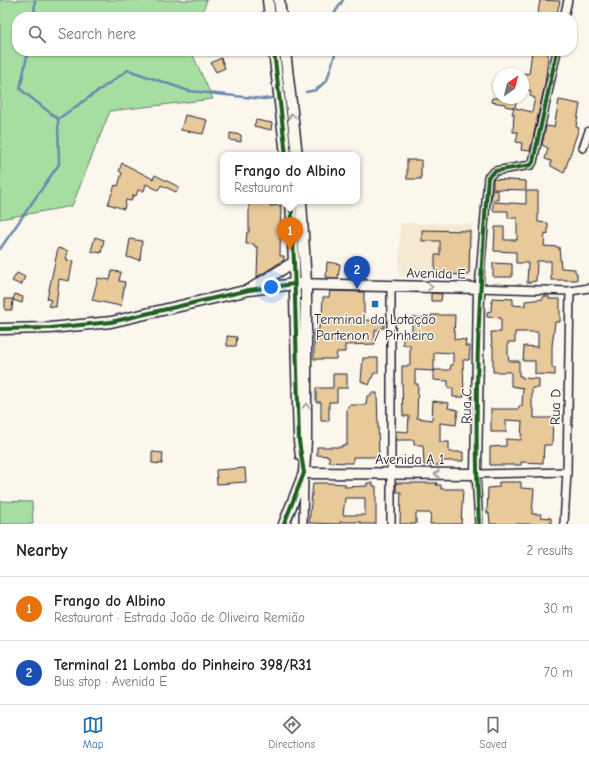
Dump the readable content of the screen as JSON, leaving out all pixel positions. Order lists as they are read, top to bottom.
{
  "streets": {
    "main road": ["Avenida E", "Rua C", "Avenida A 1"],
    "street": ["Rua D"]
  },
  "crossings": [
    ["Avenida E", "Rua C"],
    ["Avenida E", "Rua D"],
    ["Rua C", "Avenida A 1"],
    ["Rua D", "Avenida A 1"]
  ],
  "places": {
    "transit": ["Terminal da Lotação Partenon / Pinheiro"]
  },
  "north": "top right",
  "page": {
    "search": "Search here",
    "popup": ["Frango do Albino", "Restaurant"],
    "pins": ["1", "2"],
    "heading": ["Nearby", "2 results"],
    "list": [
      {
        "mark": "1",
        "name": "Frango do Albino",
        "note": "Restaurant · Estrada João de Oliveira Remião",
        "value": "30 m"
      },
      {
        "mark": "2",
        "name": "Terminal 21 Lomba do Pinheiro 398/R31",
        "note": "Bus stop · Avenida E",
        "value": "70 m"
      }
    ],
    "nav": ["Map", "Directions", "Saved"]
  }
}
